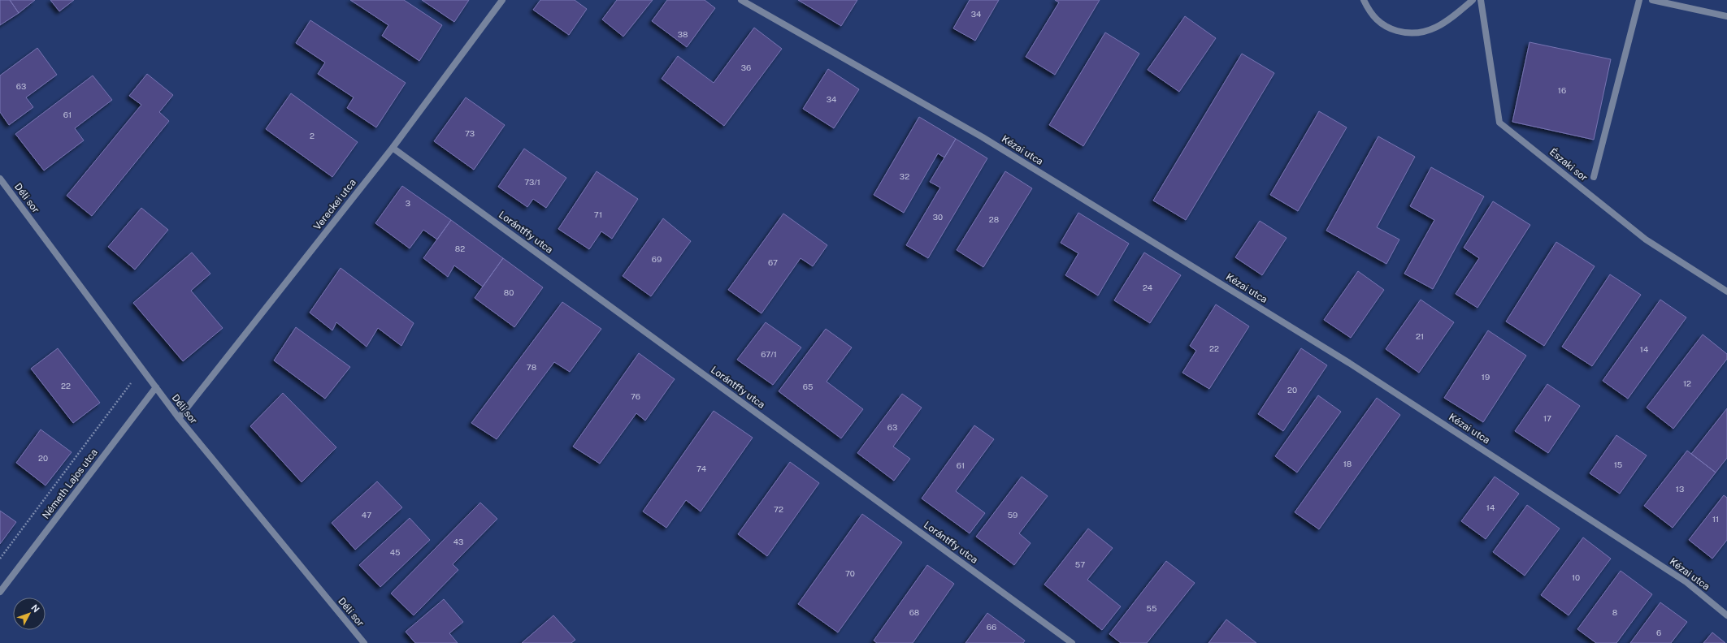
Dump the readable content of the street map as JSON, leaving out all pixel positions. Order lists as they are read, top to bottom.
{
  "streets": {
    "street": [
      "Kézai utca",
      "Északi sor",
      "Déli sor",
      "Vereckei utca",
      "Lorántffy utca",
      "Németh Lajos utca"
    ]
  },
  "crossings": [
    ["Déli sor", "Vereckei utca"],
    ["Déli sor", "Németh Lajos utca"],
    ["Vereckei utca", "Lorántffy utca"]
  ],
  "house_numbers": [
    "34",
    "38",
    "36",
    "63",
    "16",
    "34",
    "61",
    "73",
    "2",
    "32",
    "73/1",
    "3",
    "71",
    "30",
    "28",
    "82",
    "69",
    "67",
    "24",
    "80",
    "21",
    "22",
    "14",
    "67/1",
    "78",
    "19",
    "12",
    "22",
    "65",
    "20",
    "76",
    "17",
    "63",
    "20",
    "18",
    "15",
    "61",
    "74",
    "13",
    "14",
    "72",
    "47",
    "59",
    "11",
    "43",
    "45",
    "57",
    "70",
    "10",
    "55",
    "68",
    "8",
    "66",
    "6"
  ],
  "north": "top right"
}
